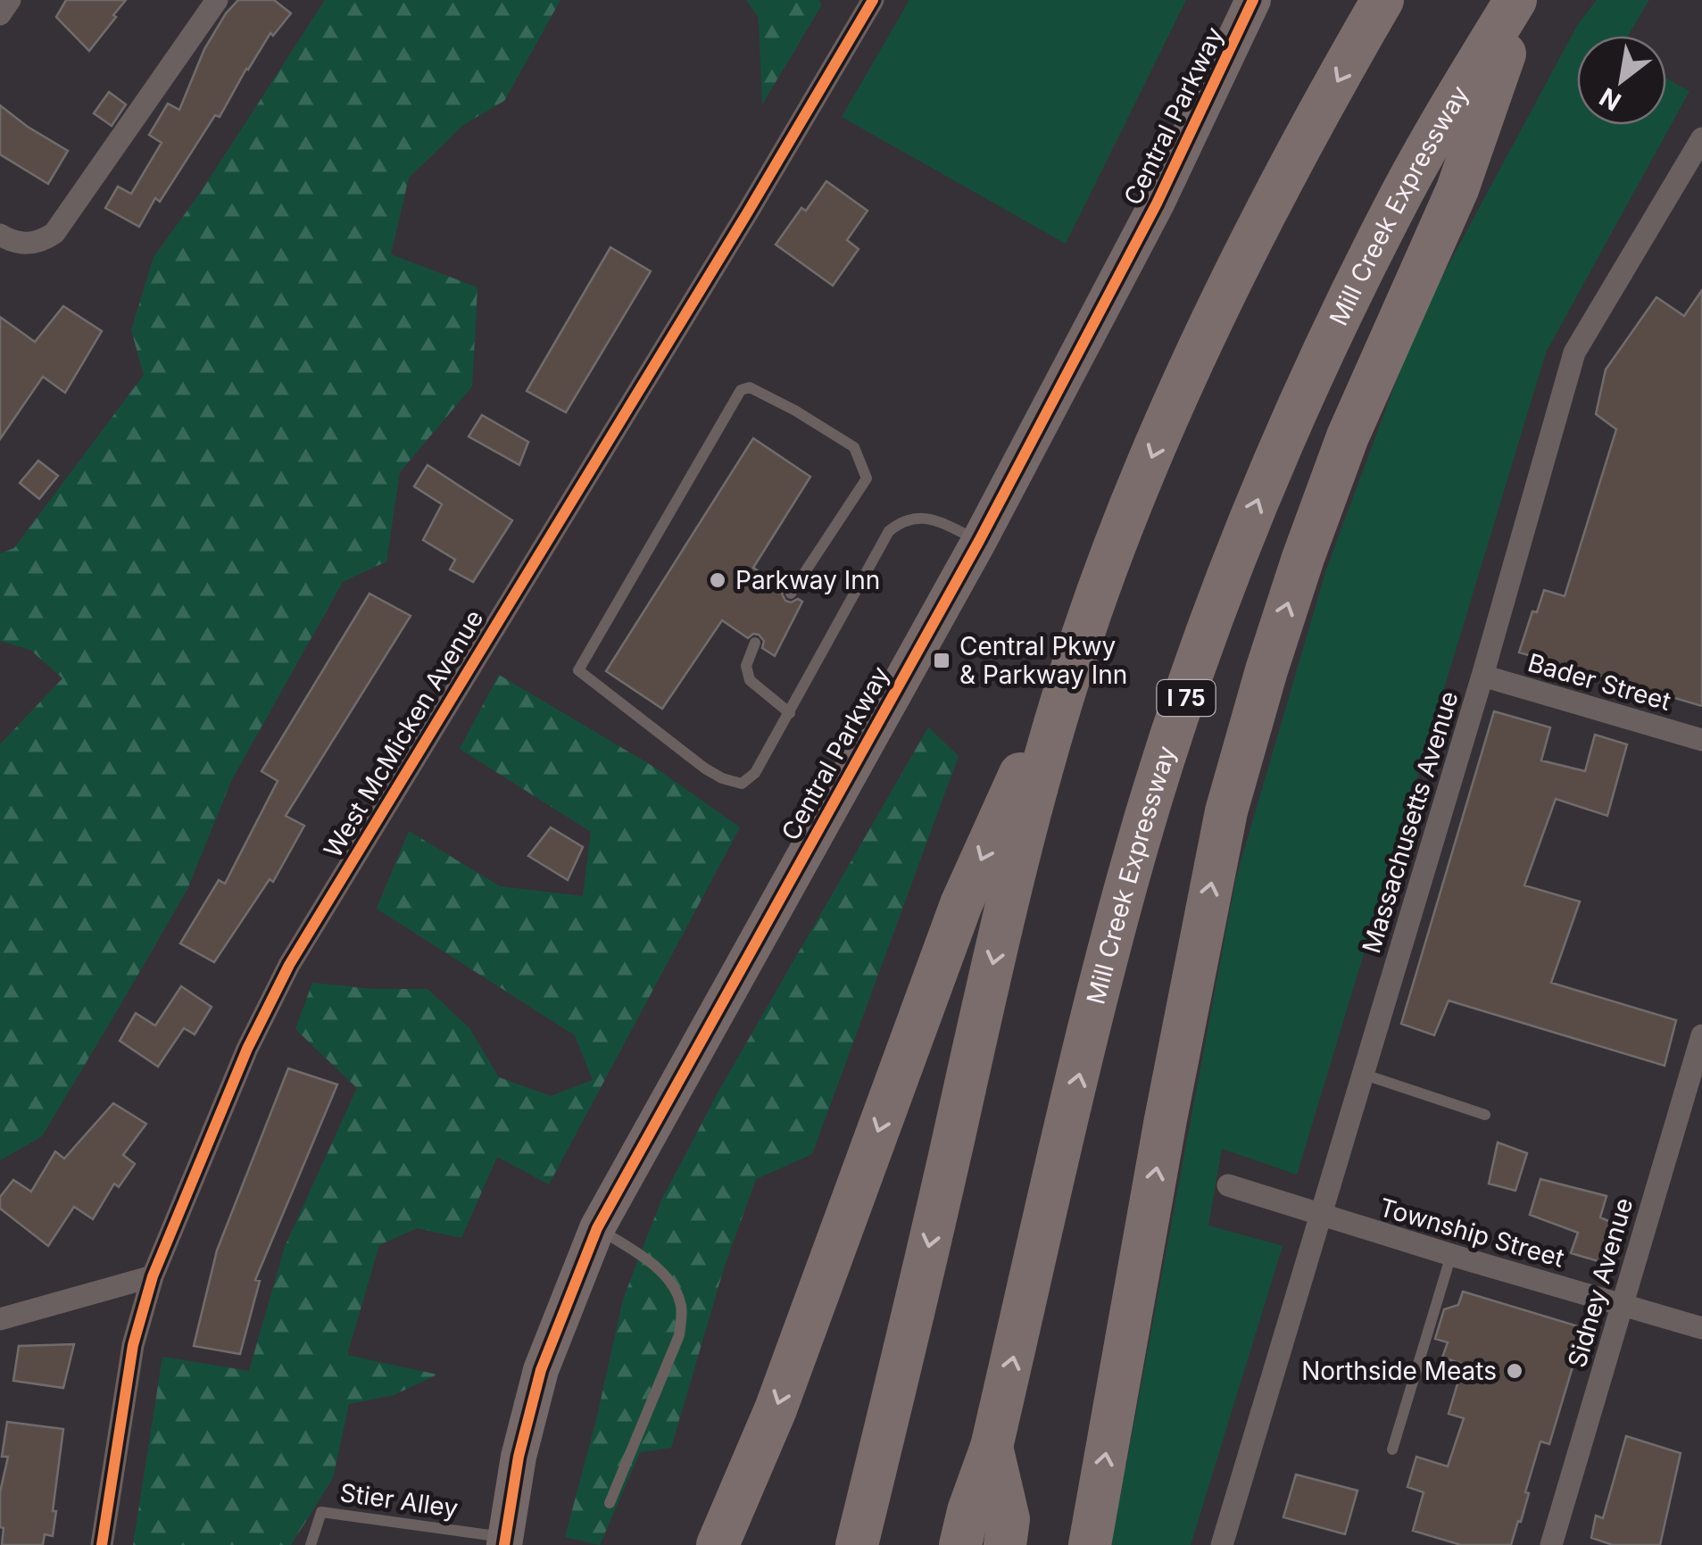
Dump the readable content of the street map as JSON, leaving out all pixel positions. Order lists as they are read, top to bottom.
{
  "streets": {
    "highway": ["Mill Creek Expressway", "I 75"],
    "main road": ["Central Parkway"],
    "street": [
      "Bader Street",
      "West McMicken Avenue",
      "Massachusetts Avenue",
      "Township Street",
      "Sidney Avenue"
    ],
    "lane": ["Stier Alley"]
  },
  "crossings": [
    ["Central Parkway", "Stier Alley"],
    ["Bader Street", "Massachusetts Avenue"],
    ["Massachusetts Avenue", "Township Street"],
    ["Township Street", "Sidney Avenue"]
  ],
  "places": {
    "other": ["Parkway Inn", "Northside Meats"],
    "transit": ["Central Pkwy & Parkway Inn"]
  },
  "north": "bottom left"
}
